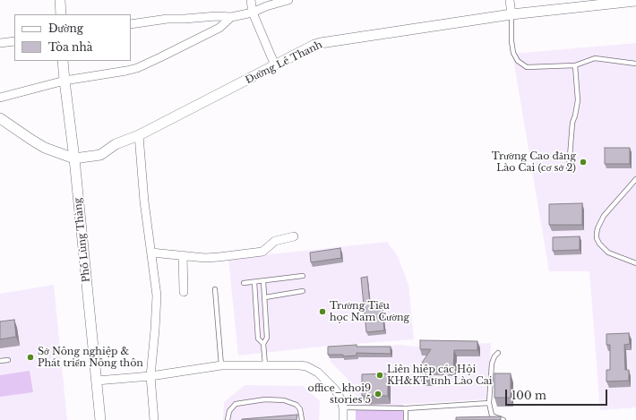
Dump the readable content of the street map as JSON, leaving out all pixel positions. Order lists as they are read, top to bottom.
{
  "streets": {
    "street": ["Đường Lê Thanh", "Phố Lùng Thàng"]
  },
  "crossings": [
    ["Đường Lê Thanh", "Phố Lùng Thàng"]
  ],
  "places": [
    "Trường Cao đẳng Lào Cai (cơ sở 2)",
    "Trường Tiểu học Nam Cường",
    "Sở Nông nghiệp & Phát triển Nông thôn",
    "Liên hiệp các Hội KH&KT tỉnh Lào Cai",
    "office_khoi9 stories 5"
  ],
  "legend": ["Đường", "Tòa nhà"],
  "scale_bar": "100 m"
}
